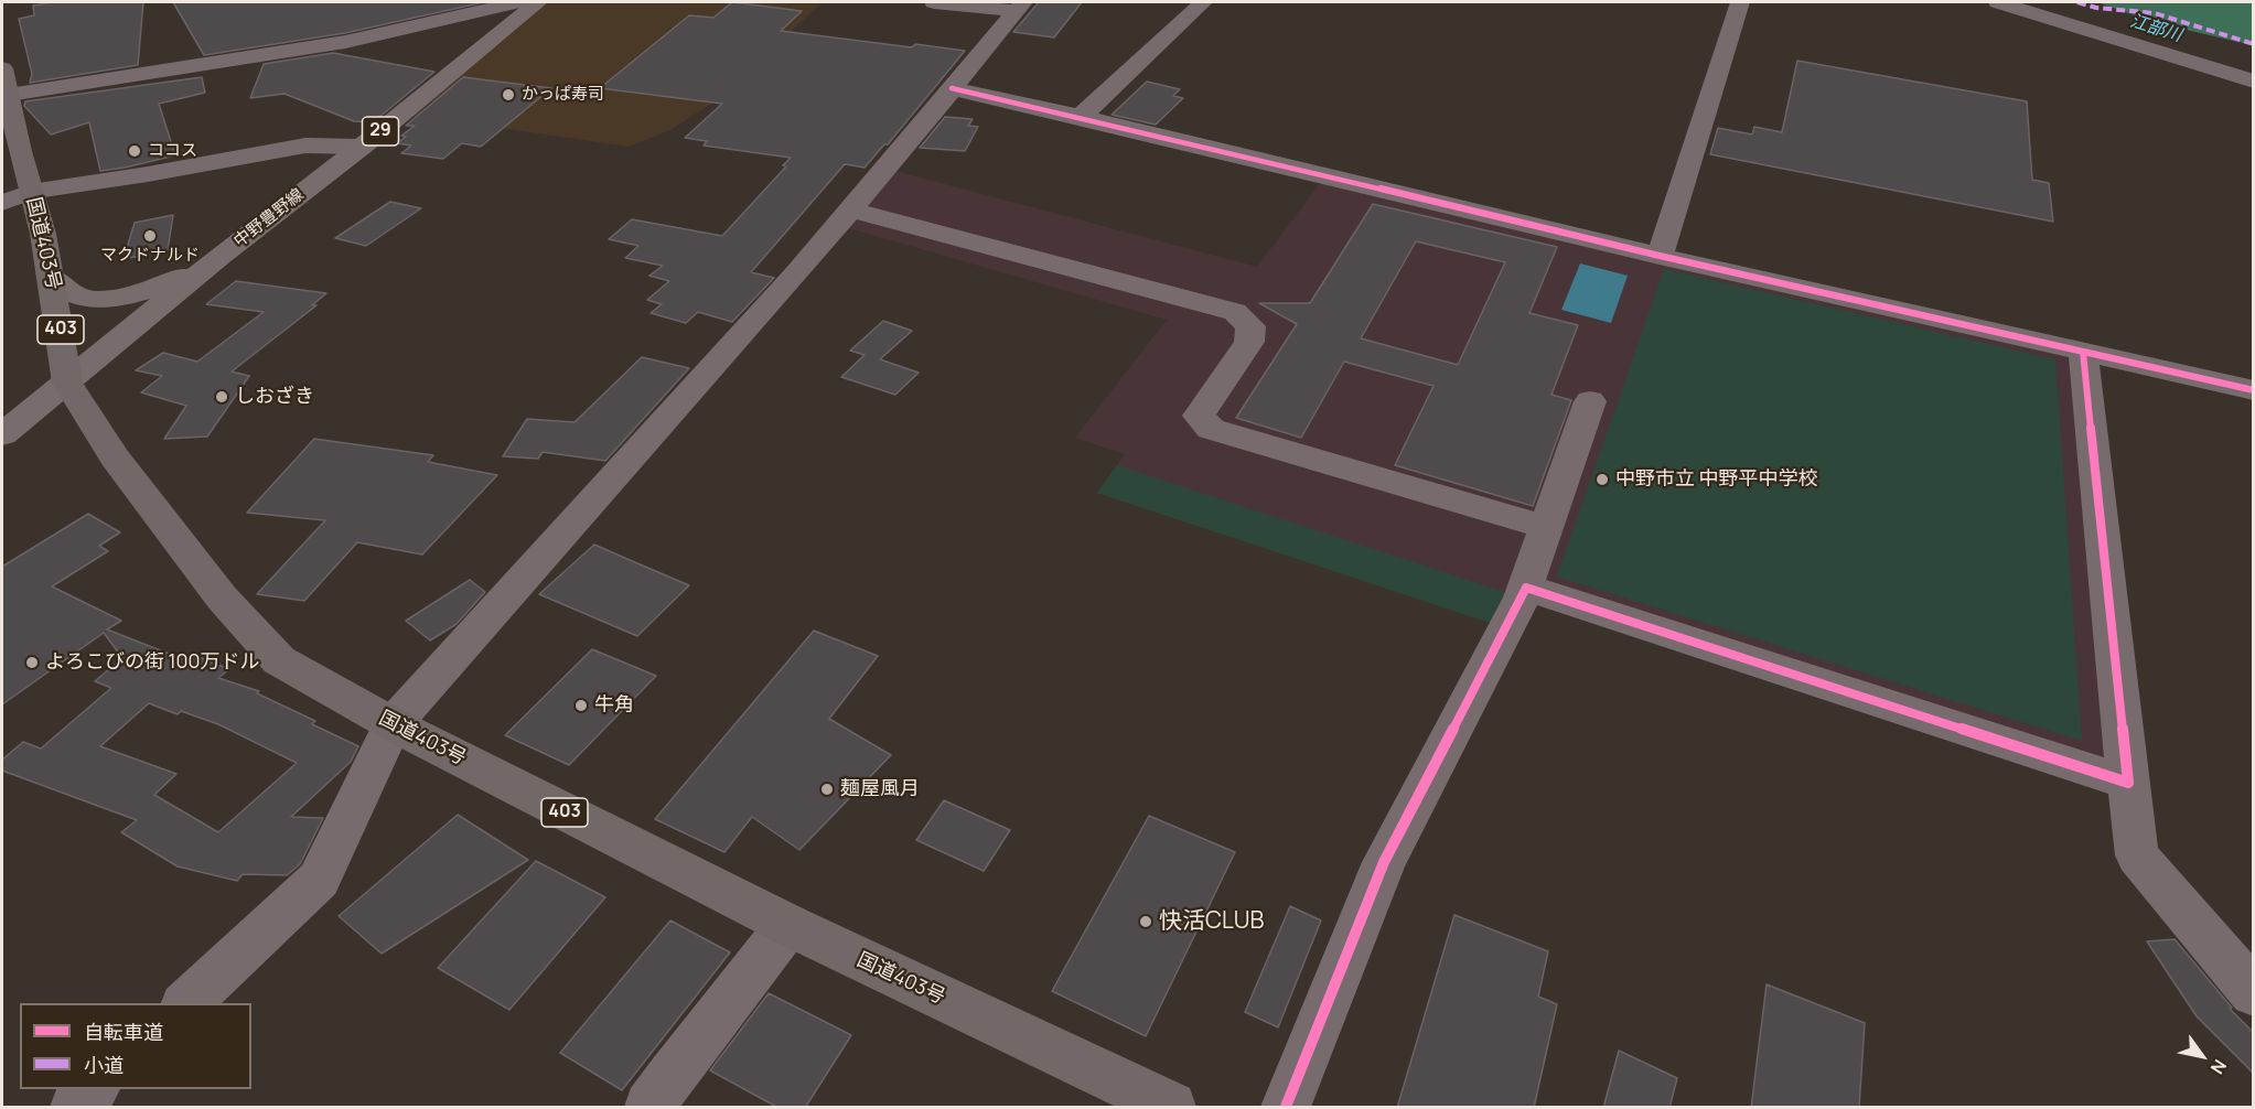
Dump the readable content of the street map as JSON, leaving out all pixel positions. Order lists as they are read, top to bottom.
{
  "streets": {
    "highway": ["国道403号", "403"],
    "main road": ["29", "中野豊野線"]
  },
  "crossings": [
    ["中野豊野線", "国道403号"]
  ],
  "water": ["江部川"],
  "places": [
    "かっぱ寿司",
    "ココス",
    "マクドナルド",
    "しおざき",
    "中野市立 中野平中学校",
    "よろこびの街 100万ドル",
    "牛角",
    "麺屋風月",
    "快活CLUB"
  ],
  "legend": ["自転車道", "小道"],
  "north": "bottom right"
}
